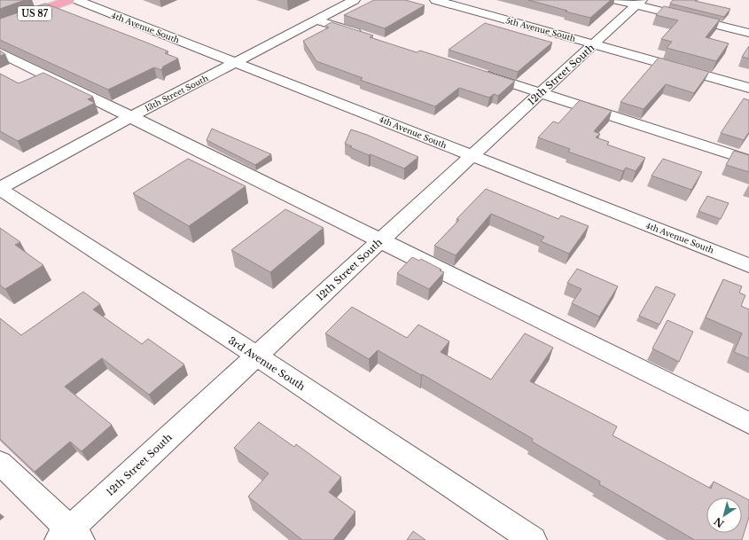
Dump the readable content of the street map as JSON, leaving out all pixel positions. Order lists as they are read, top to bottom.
{
  "streets": {
    "main road": ["US 87"],
    "street": [
      "4th Avenue South",
      "5th Avenue South",
      "12th Street South",
      "13th Street South",
      "3rd Avenue South"
    ]
  },
  "crossings": [
    ["4th Avenue South", "12th Street South"],
    ["4th Avenue South", "13th Street South"],
    ["5th Avenue South", "12th Street South"],
    ["12th Street South", "3rd Avenue South"],
    ["13th Street South", "3rd Avenue South"]
  ],
  "north": "bottom left"
}
